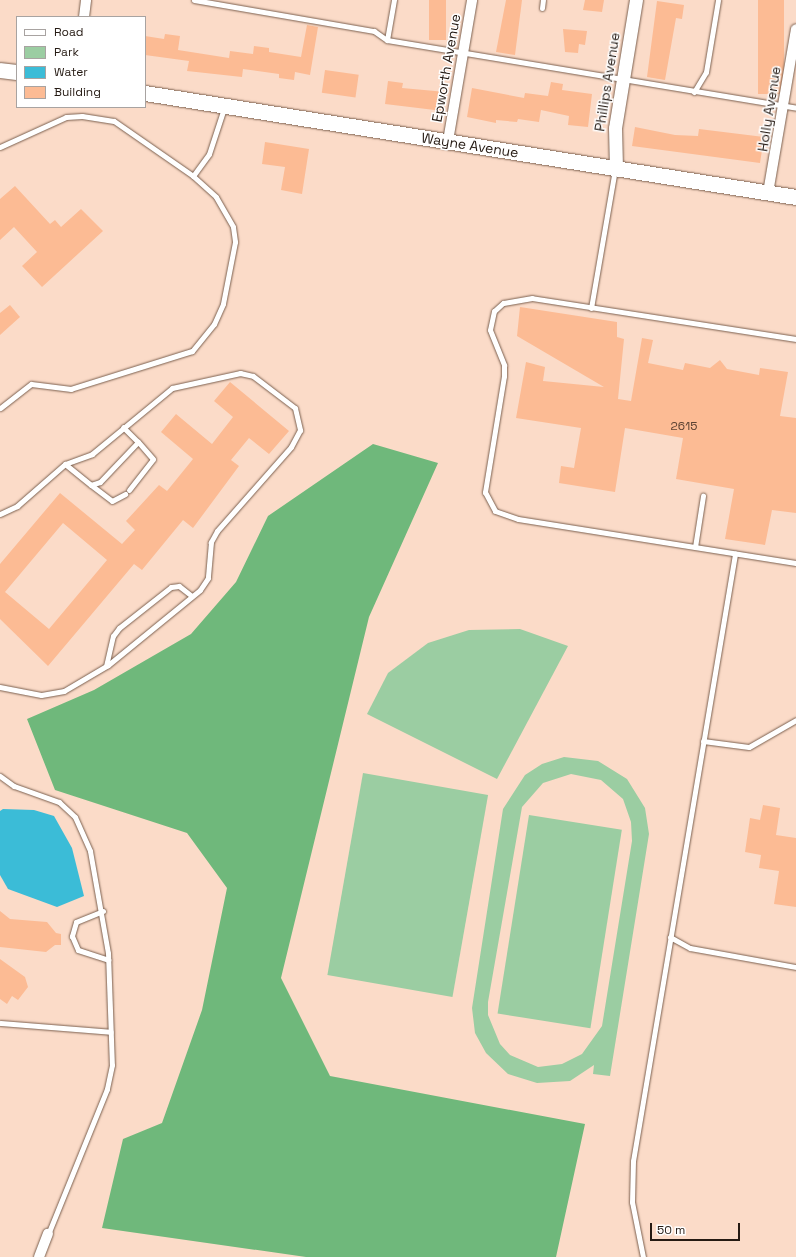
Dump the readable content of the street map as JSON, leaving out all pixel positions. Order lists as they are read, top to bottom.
{
  "streets": {
    "main road": ["Wayne Avenue"],
    "street": ["Epworth Avenue", "Phillips Avenue", "Holly Avenue"]
  },
  "crossings": [
    ["Epworth Avenue", "Wayne Avenue"],
    ["Phillips Avenue", "Wayne Avenue"],
    ["Holly Avenue", "Wayne Avenue"]
  ],
  "house_numbers": ["2615"],
  "legend": [
    "Road",
    "Park",
    "Water",
    "Building"
  ],
  "scale_bar": "50 m"
}
